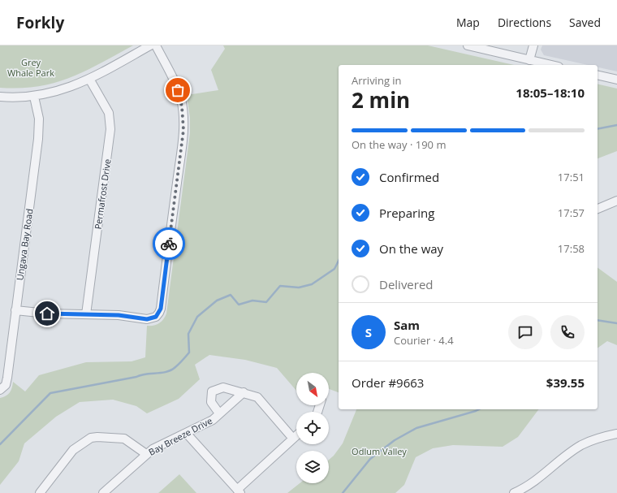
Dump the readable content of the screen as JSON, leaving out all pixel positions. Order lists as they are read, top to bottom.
{
  "streets": {
    "street": ["Permafrost Drive", "Ungava Bay Road", "Bay Breeze Drive"]
  },
  "parks": ["Grey Whale Park", "Odlum Valley"],
  "north": "bottom right",
  "page": {
    "header": "Forkly",
    "nav": ["Map", "Directions", "Saved"],
    "heading": ["2 min", "Arriving in", "18:05–18:10"],
    "panel": [
      "Sam",
      "Courier · 4.4",
      "Order #9663",
      "$39.55"
    ],
    "bar": "On the way · 190 m",
    "list": [
      ["Confirmed", "17:51"],
      ["Preparing", "17:57"],
      ["On the way", "17:58"],
      "Delivered"
    ],
    "round": "S"
  }
}
